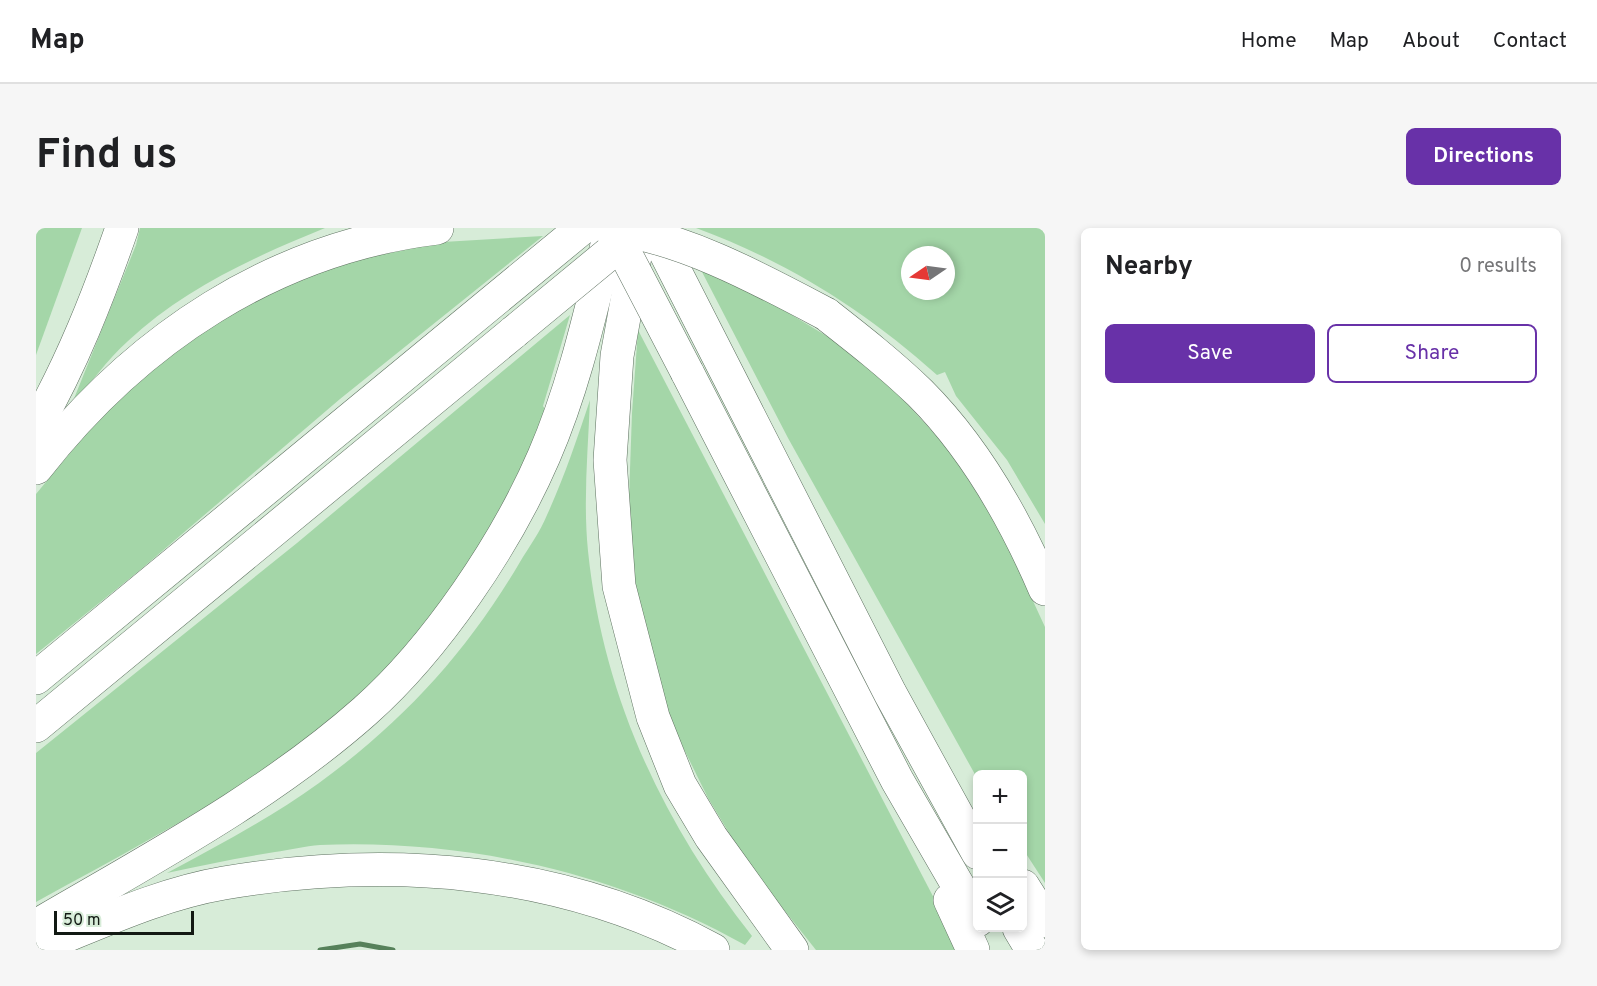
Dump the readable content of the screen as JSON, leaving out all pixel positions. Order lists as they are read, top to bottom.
{
  "scale_bar": "50 m",
  "north": "left",
  "page": {
    "header": "Map",
    "nav": [
      "Home",
      "Map",
      "About",
      "Contact"
    ],
    "buttons": [
      "Directions",
      ["Save", "Share"]
    ],
    "title": "Find us",
    "heading": ["Nearby", "0 results"],
    "map_buttons": ["+", "−"],
    "scale": "50 m"
  }
}
